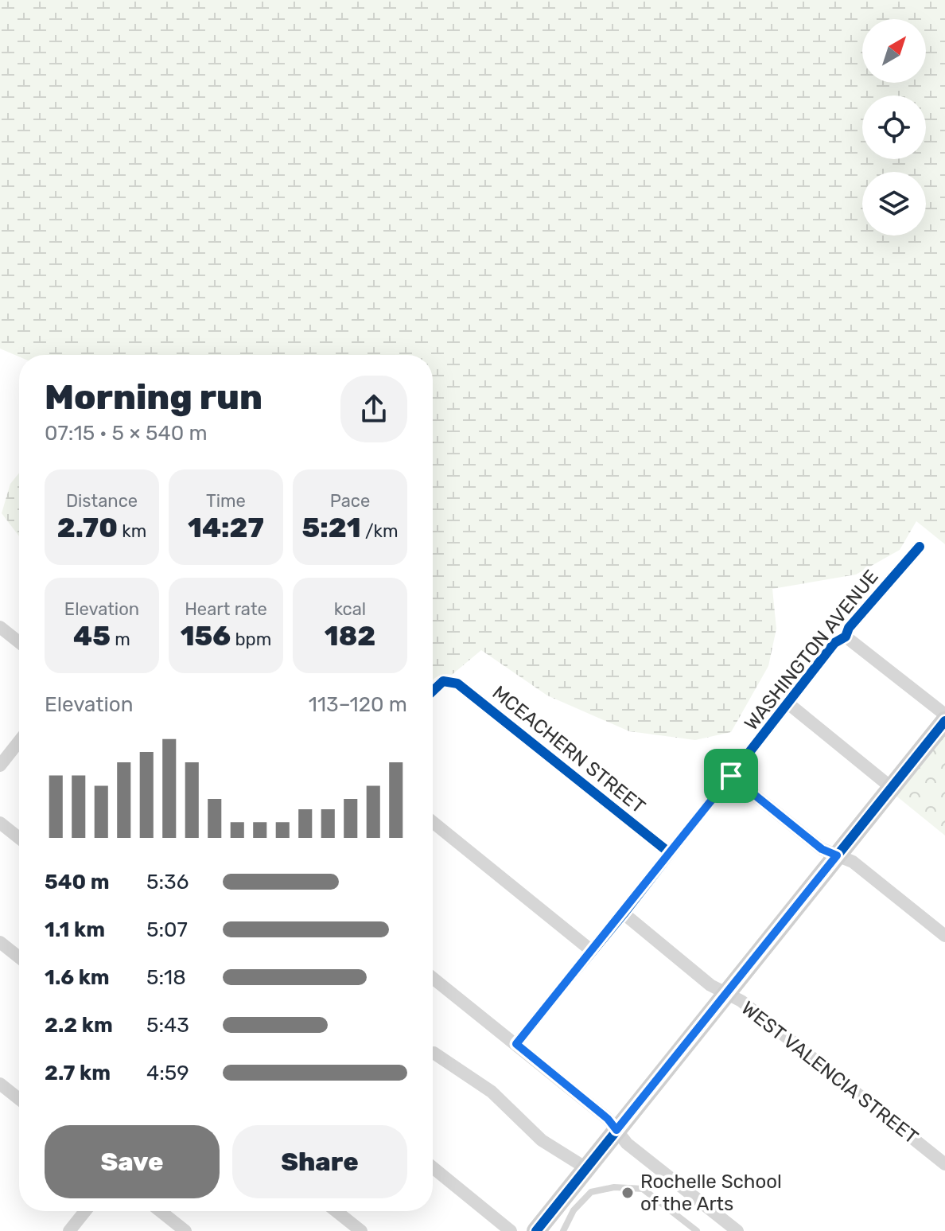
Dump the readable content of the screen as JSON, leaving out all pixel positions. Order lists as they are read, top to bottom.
{
  "streets": {
    "street": ["WASHINGTON AVENUE", "MCEACHERN STREET", "WEST VALENCIA STREET"]
  },
  "crossings": [
    ["WASHINGTON AVENUE", "MCEACHERN STREET"],
    ["WASHINGTON AVENUE", "WEST VALENCIA STREET"]
  ],
  "places": ["Rochelle School of the Arts"],
  "north": "top right",
  "page": {
    "heading": ["Morning run", "07:15 · 5 × 540 m"],
    "stats": [
      ["Distance", "2.70 km"],
      ["Time", "14:27"],
      ["Pace", "5:21 /km"],
      ["Elevation", "45 m"],
      ["Heart rate", "156 bpm"],
      ["kcal", "182"]
    ],
    "chart": ["Elevation", "113–120 m"],
    "list": [
      {
        "name": "540 m",
        "note": "5:36"
      },
      {
        "name": "1.1 km",
        "note": "5:07"
      },
      {
        "name": "1.6 km",
        "note": "5:18"
      },
      {
        "name": "2.2 km",
        "note": "5:43"
      },
      {
        "name": "2.7 km",
        "note": "4:59"
      }
    ],
    "buttons": ["Save", "Share"]
  }
}
